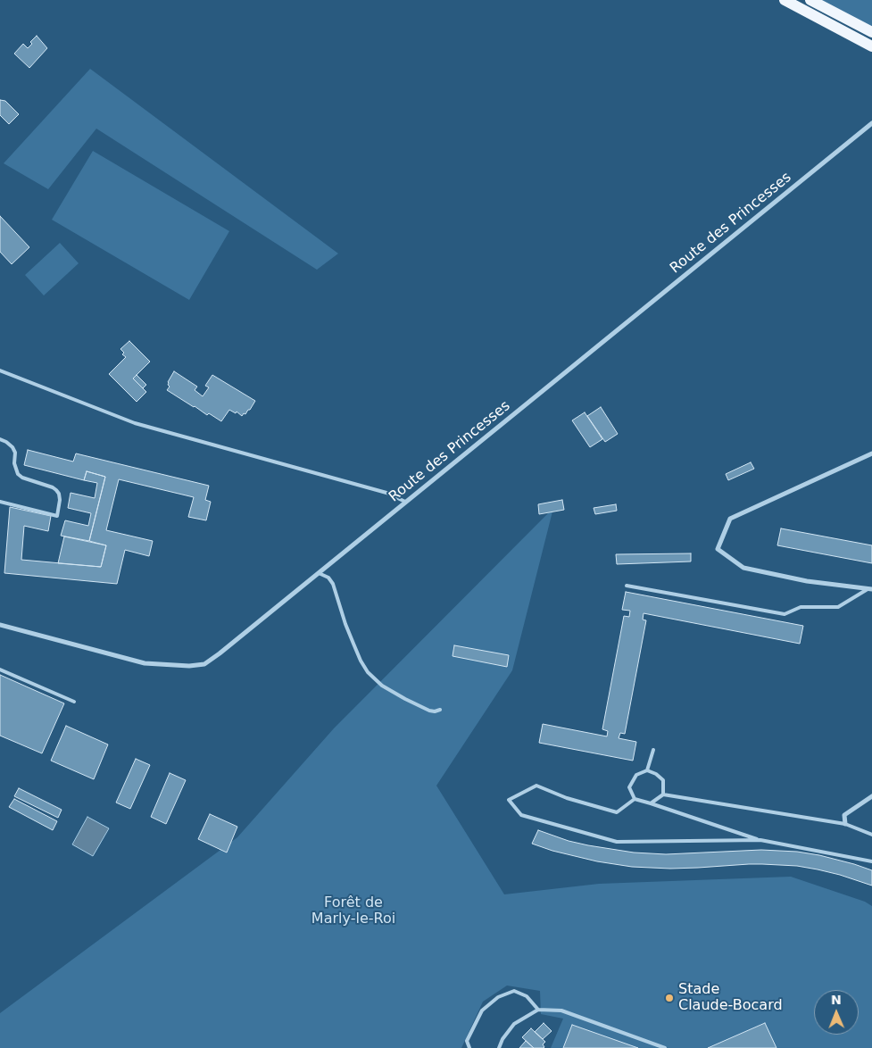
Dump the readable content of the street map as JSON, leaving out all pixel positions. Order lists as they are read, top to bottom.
{
  "streets": {
    "street": ["Route des Princesses"]
  },
  "parks": ["Forêt de Marly-le-Roi"],
  "places": ["Stade Claude-Bocard"],
  "north": "top"
}
